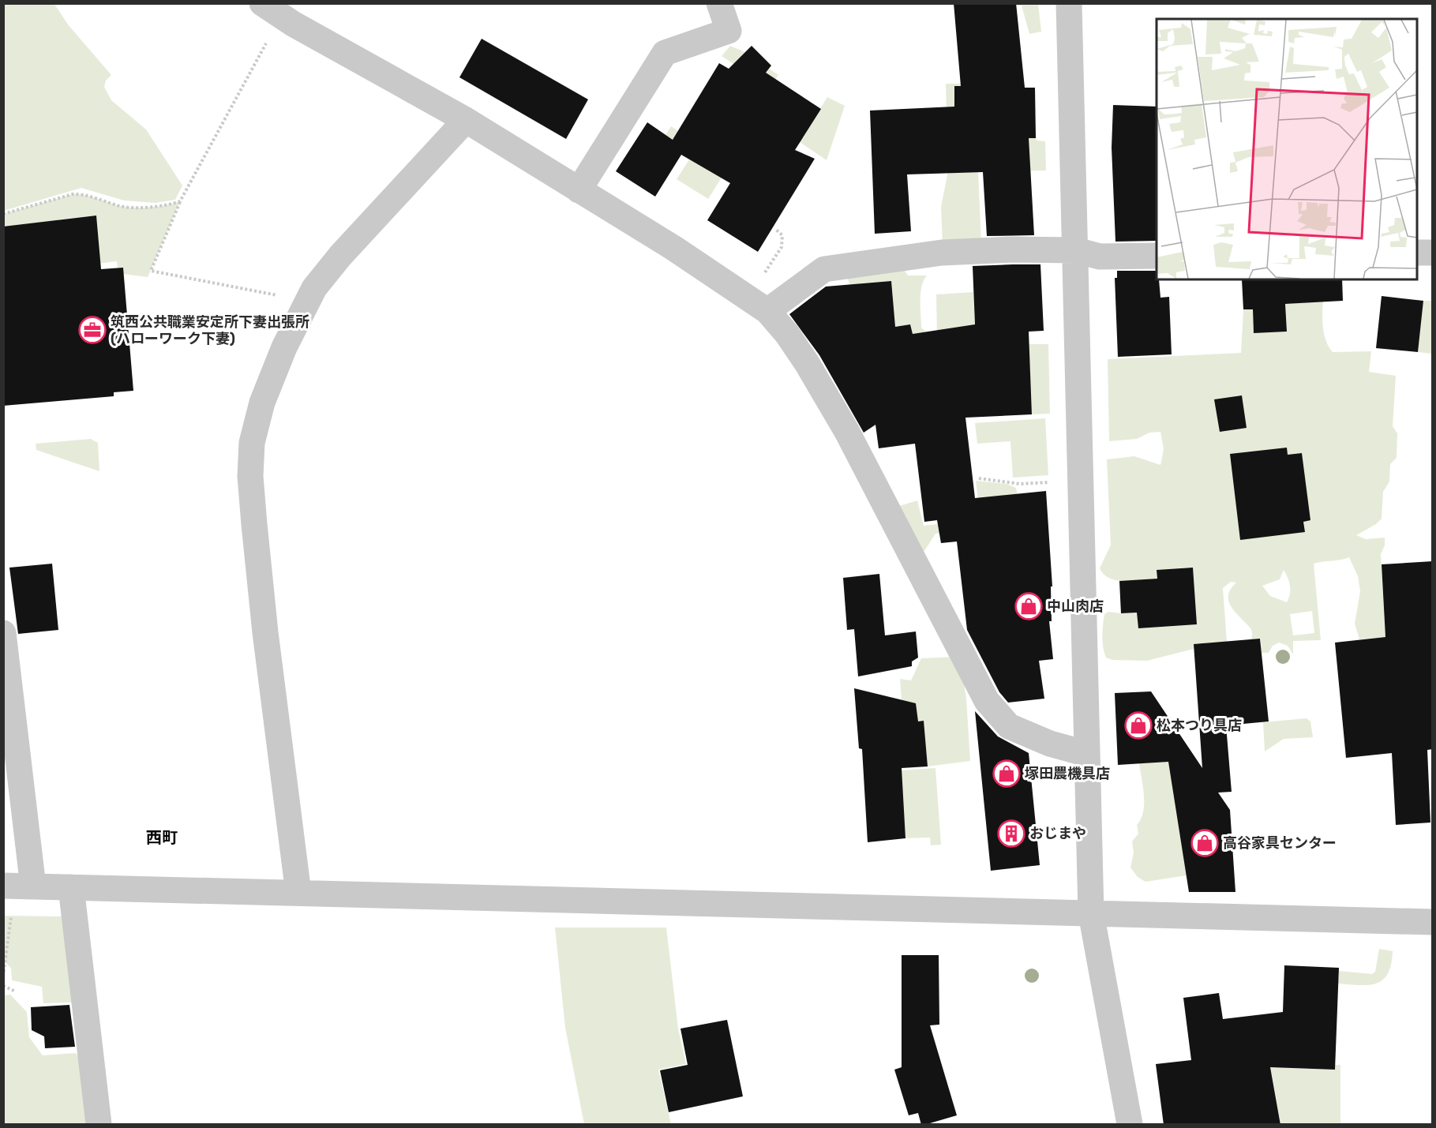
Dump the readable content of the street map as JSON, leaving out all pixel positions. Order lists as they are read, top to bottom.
{
  "districts": ["西町"],
  "places": {
    "office": ["筑西公共職業安定所下妻出張所 (ハローワーク下妻)"],
    "shop": [
      "中山肉店",
      "松本つり具店",
      "塚田農機具店",
      "高谷家具センター"
    ],
    "building": ["おじまや"]
  }
}
